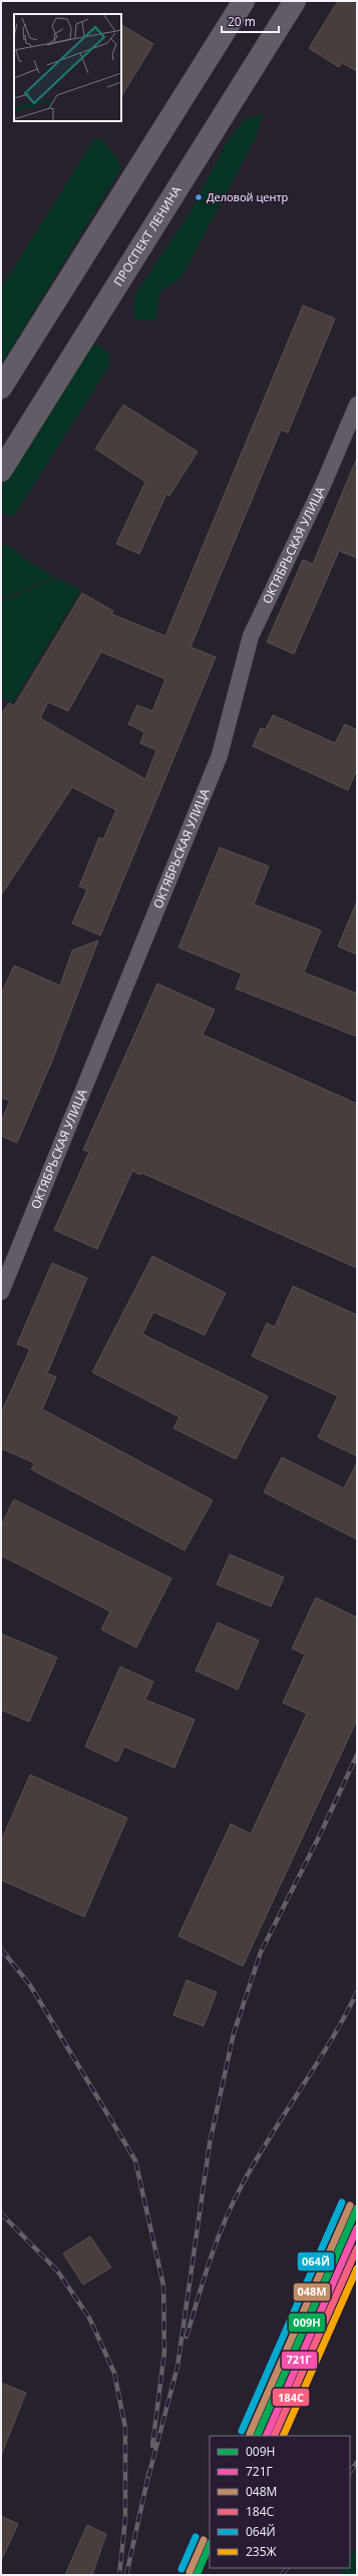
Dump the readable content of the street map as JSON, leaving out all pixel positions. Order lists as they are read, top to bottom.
{
  "streets": {
    "main road": ["ПРОСПЕКТ ЛЕНИНА"],
    "street": ["ОКТЯБРЬСКАЯ УЛИЦА"]
  },
  "places": ["Деловой центр"],
  "lines": [
    "transit line 064Й",
    "transit line 048М",
    "transit line 009Н",
    "transit line 721Г",
    "transit line 184С",
    "transit line 235Ж"
  ],
  "legend": [
    "009Н",
    "721Г",
    "048М",
    "184С",
    "064Й",
    "235Ж"
  ],
  "scale_bar": "20 m"
}
